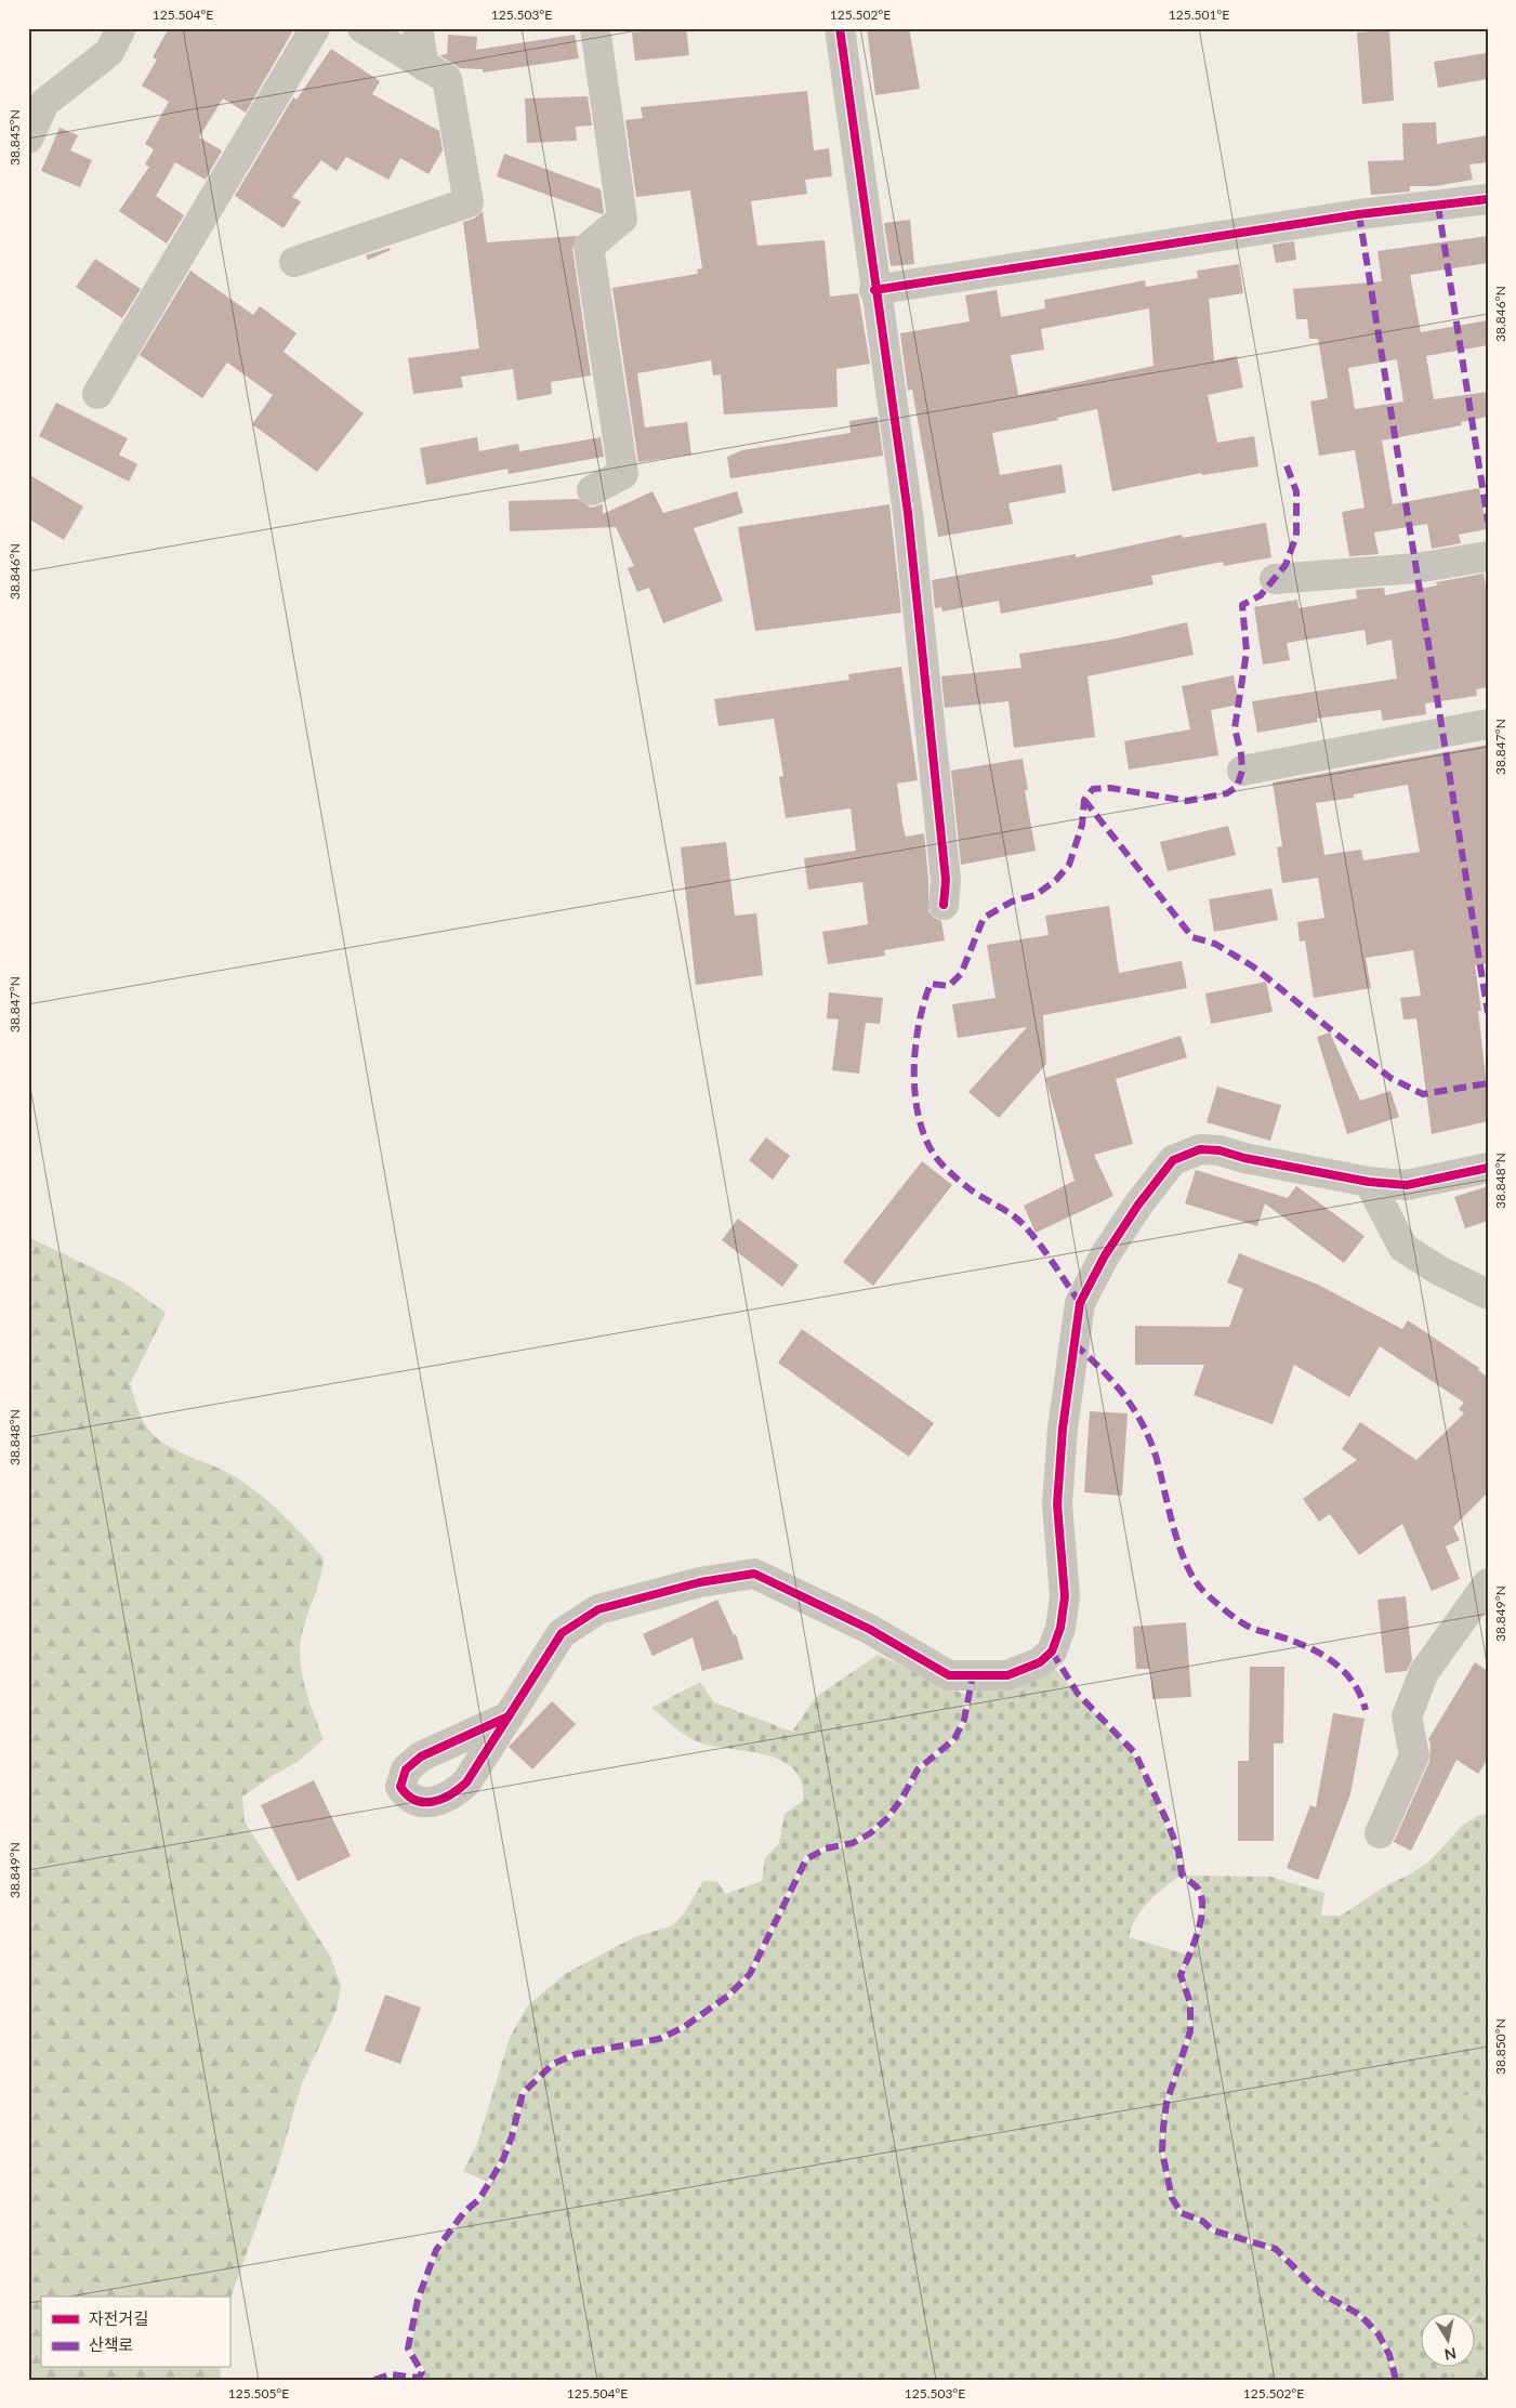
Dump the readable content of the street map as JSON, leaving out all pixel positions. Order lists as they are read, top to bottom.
{
  "legend": ["자전거길", "산책로"],
  "north": "bottom",
  "coordinates": [
    "125.504°E",
    "125.503°E",
    "125.502°E",
    "125.501°E",
    "38.845°N",
    "38.846°N",
    "38.847°N",
    "38.848°N",
    "38.849°N",
    "38.850°N",
    "125.505°E"
  ]
}
